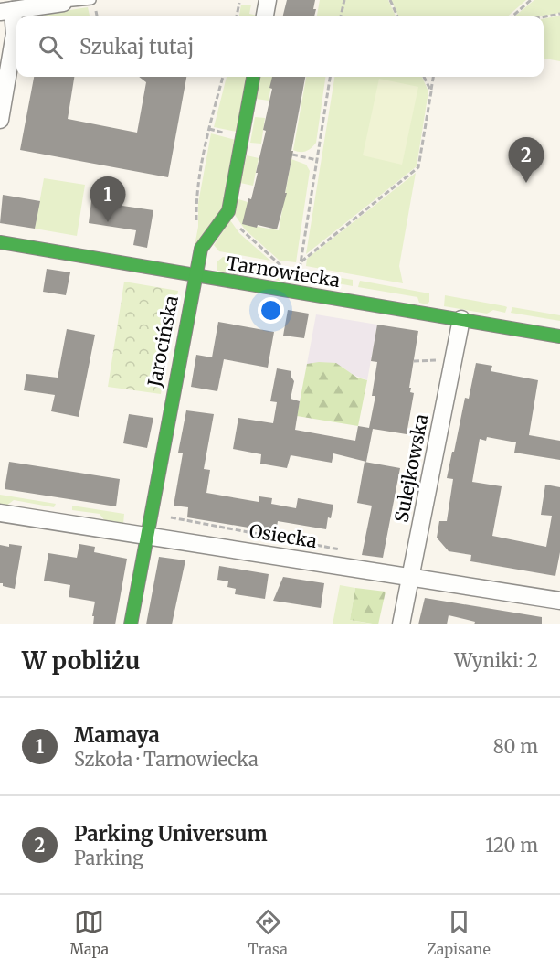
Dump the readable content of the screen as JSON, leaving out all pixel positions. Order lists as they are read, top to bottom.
{
  "streets": {
    "street": [
      "Tarnowiecka",
      "Jarocińska",
      "Sulejkowska",
      "Osiecka"
    ]
  },
  "crossings": [
    ["Tarnowiecka", "Jarocińska"],
    ["Tarnowiecka", "Sulejkowska"],
    ["Jarocińska", "Osiecka"],
    ["Sulejkowska", "Osiecka"]
  ],
  "page": {
    "search": "Szukaj tutaj",
    "pins": ["2", "1"],
    "heading": ["W pobliżu", "Wyniki: 2"],
    "list": [
      {
        "mark": "1",
        "name": "Mamaya",
        "note": "Szkoła · Tarnowiecka",
        "value": "80 m"
      },
      {
        "mark": "2",
        "name": "Parking Universum",
        "note": "Parking",
        "value": "120 m"
      }
    ],
    "nav": ["Mapa", "Trasa", "Zapisane"]
  }
}
